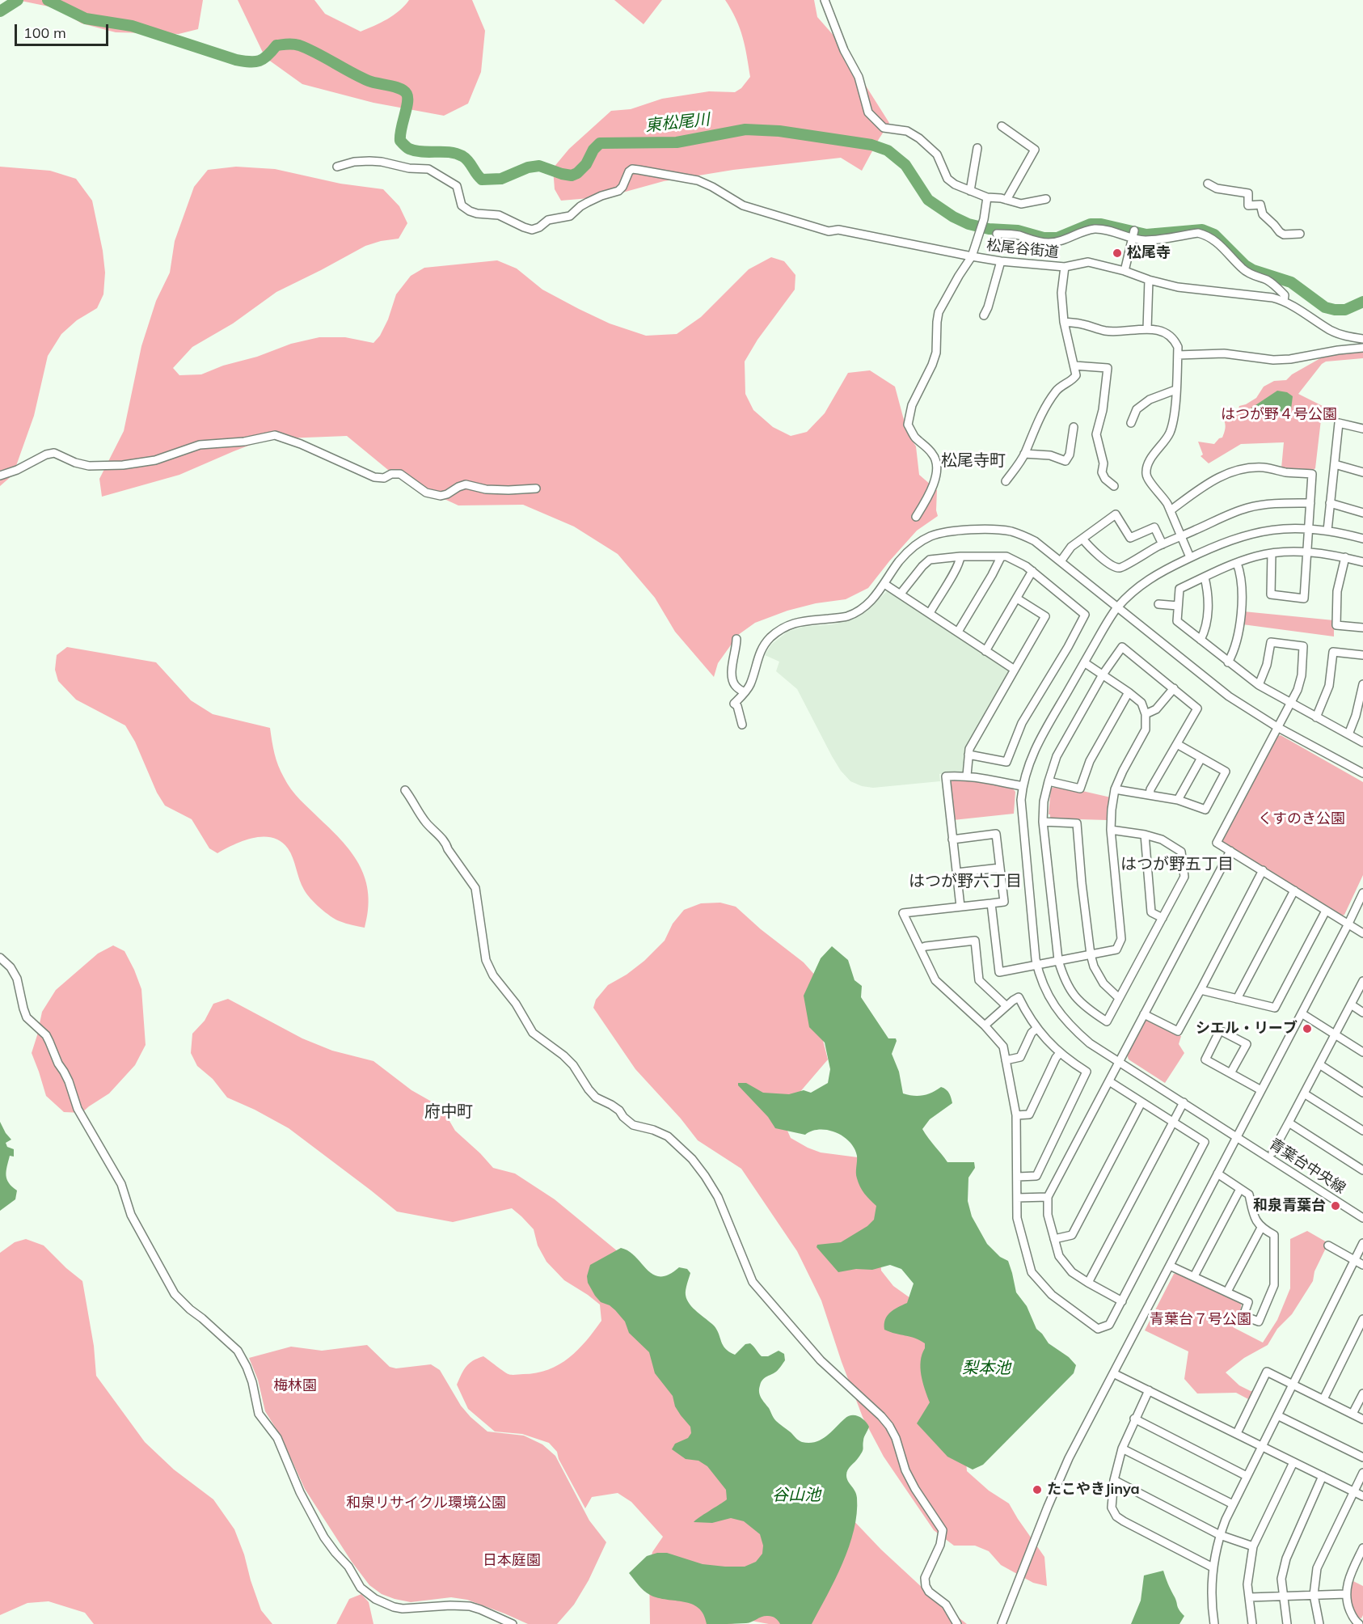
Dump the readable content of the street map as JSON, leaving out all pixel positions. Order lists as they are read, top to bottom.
{
  "streets": {
    "street": ["松尾谷街道", "青葉台中央線"]
  },
  "districts": [
    "松尾寺町",
    "はつが野五丁目",
    "はつが野六丁目",
    "府中町"
  ],
  "water": ["東松尾川", "梨本池", "谷山池"],
  "parks": [
    "はつが野４号公園",
    "くすのき公園",
    "青葉台７号公園",
    "梅林園",
    "和泉リサイクル環境公園",
    "日本庭園"
  ],
  "places": [
    "松尾寺",
    "シエル・リーブ",
    "和泉青葉台",
    "たこやきJinya"
  ],
  "scale_bar": "100 m"
}
